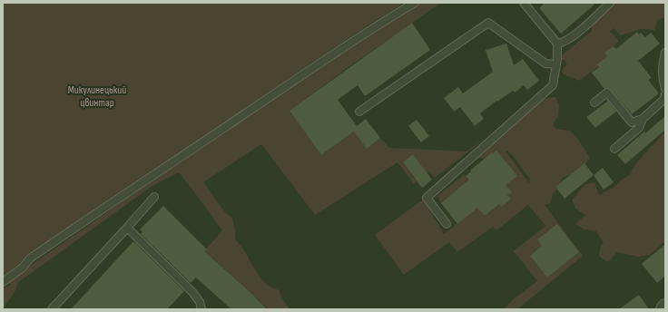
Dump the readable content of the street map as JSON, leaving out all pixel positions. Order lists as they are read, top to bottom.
{
  "parks": ["Микулинецький цвинтар"]
}
